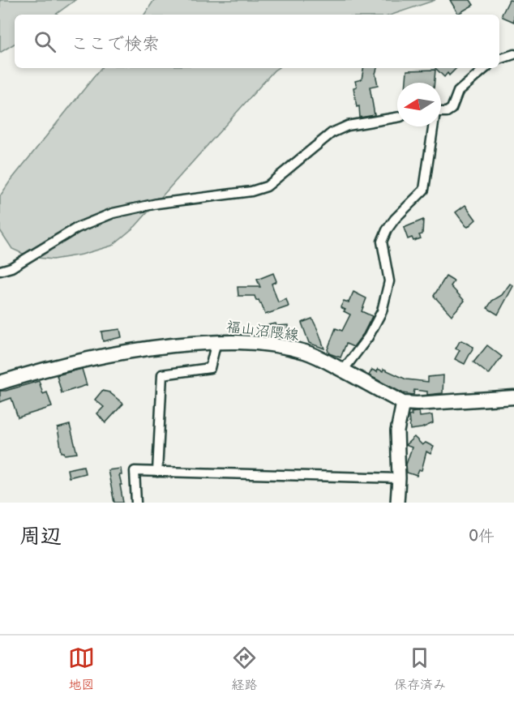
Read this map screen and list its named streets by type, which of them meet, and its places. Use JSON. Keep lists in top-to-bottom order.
{
  "streets": {
    "main road": ["福山沼隈線"]
  },
  "north": "left",
  "page": {
    "search": "ここで検索",
    "heading": ["周辺", "0件"],
    "nav": ["地図", "経路", "保存済み"]
  }
}
